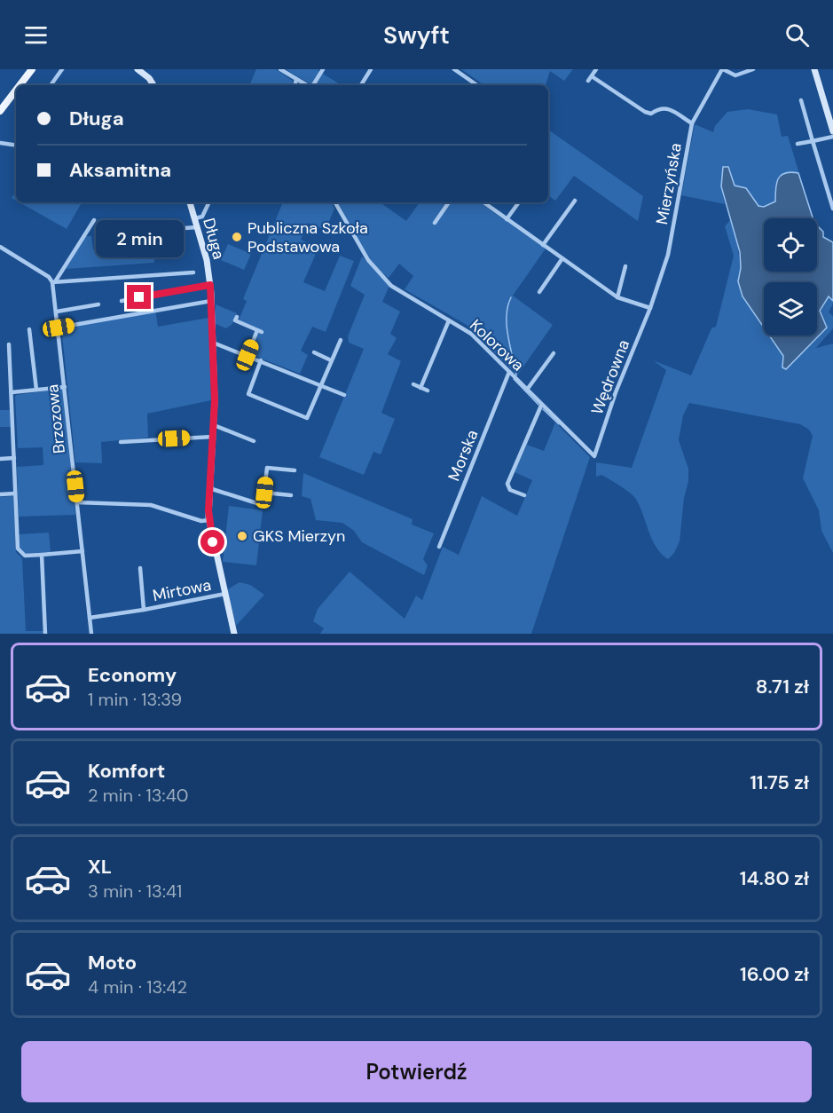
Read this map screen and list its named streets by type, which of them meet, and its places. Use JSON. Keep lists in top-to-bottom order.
{
  "streets": {
    "street": [
      "Mierzyńska",
      "Długa",
      "Kolorowa",
      "Wędrowna",
      "Brzozowa",
      "Morska",
      "Mirtowa"
    ]
  },
  "crossings": [
    ["Mierzyńska", "Wędrowna"],
    ["Długa", "Mirtowa"],
    ["Kolorowa", "Wędrowna"],
    ["Kolorowa", "Morska"],
    ["Brzozowa", "Mirtowa"]
  ],
  "places": ["Publiczna Szkoła Podstawowa", "GKS Mierzyn"],
  "page": {
    "header": "Swyft",
    "banner": ["Długa", "Aksamitna"],
    "bubble": "2 min",
    "list": [
      {
        "name": "Economy",
        "note": "1 min · 13:39",
        "value": "8.71 zł"
      },
      {
        "name": "Komfort",
        "note": "2 min · 13:40",
        "value": "11.75 zł"
      },
      {
        "name": "XL",
        "note": "3 min · 13:41",
        "value": "14.80 zł"
      },
      {
        "name": "Moto",
        "note": "4 min · 13:42",
        "value": "16.00 zł"
      }
    ],
    "buttons": "Potwierdź"
  }
}
